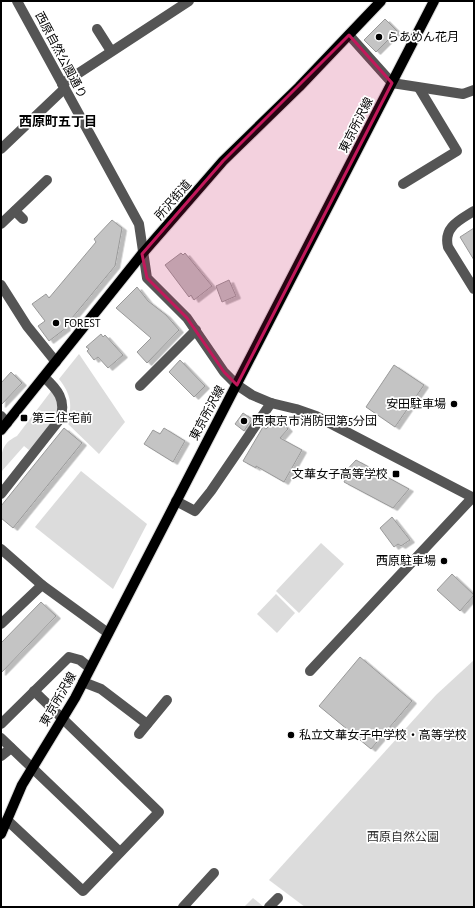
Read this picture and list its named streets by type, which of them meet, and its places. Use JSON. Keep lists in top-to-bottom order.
{
  "streets": {
    "main road": ["東京所沢線", "所沢街道"],
    "street": ["西原自然公園通り"]
  },
  "crossings": [
    ["西原自然公園通り", "東京所沢線"],
    ["西原自然公園通り", "所沢街道"]
  ],
  "districts": ["西原町五丁目"],
  "parks": ["西原自然公園"],
  "places": {
    "other": [
      "らあめん花月",
      "FOREST",
      "安田駐車場",
      "西東京市消防団第5分団",
      "西原駐車場",
      "私立文華女子中学校・高等学校"
    ],
    "transit": ["第三住宅前", "文華女子高等学校"]
  }
}
